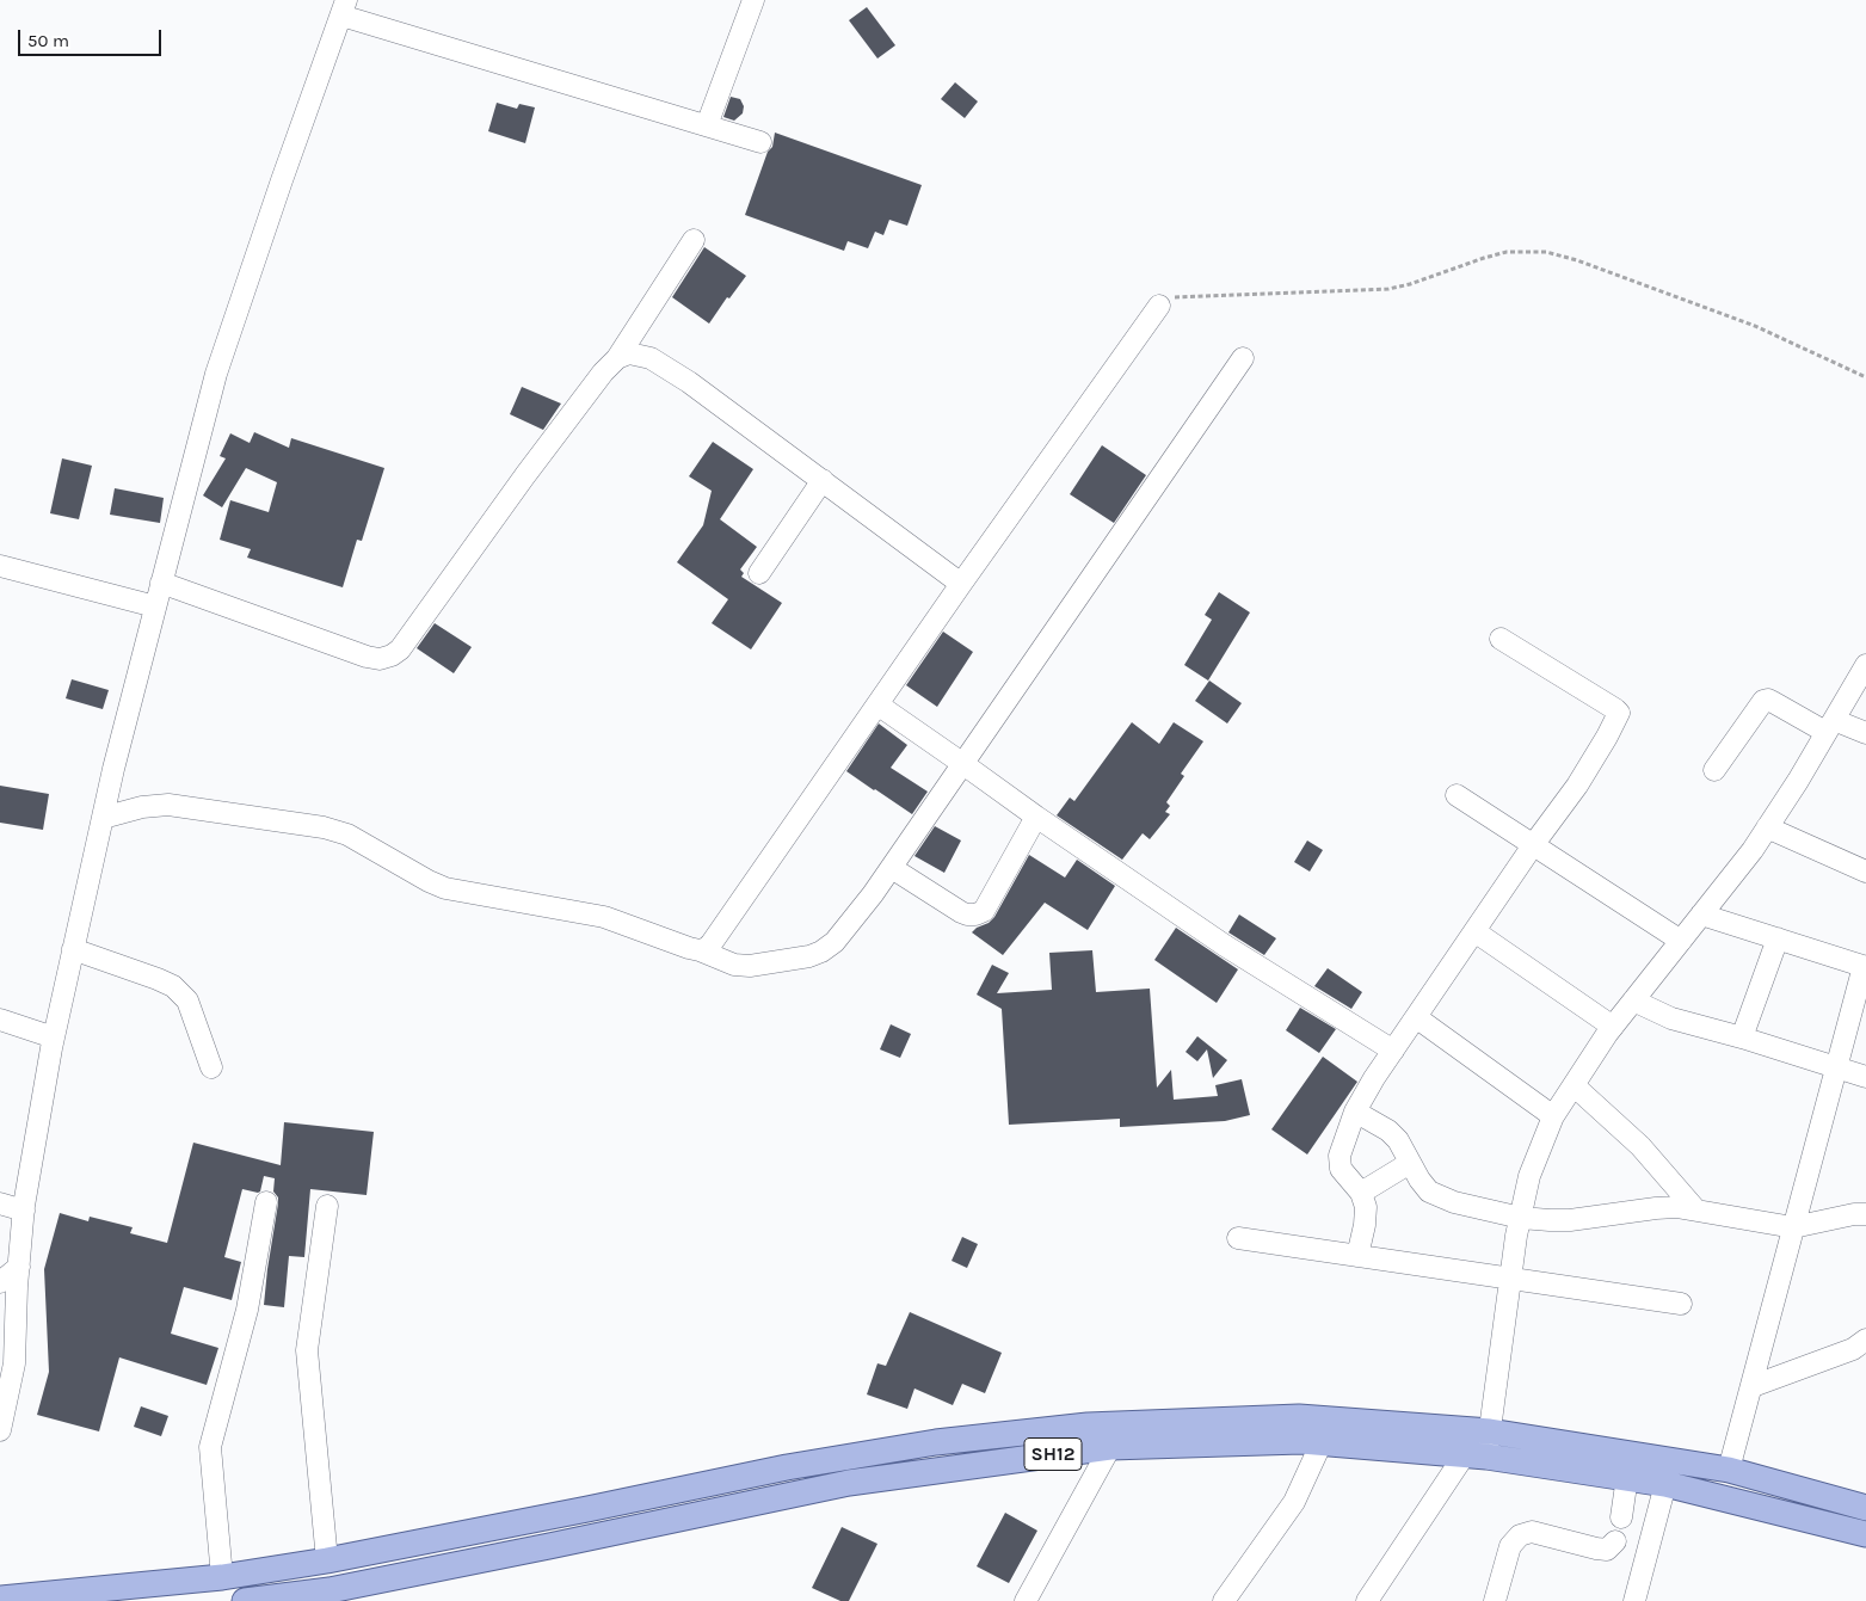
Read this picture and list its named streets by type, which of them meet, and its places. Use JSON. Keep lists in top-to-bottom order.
{
  "streets": {
    "main road": ["SH12"]
  },
  "scale_bar": "50 m"
}
